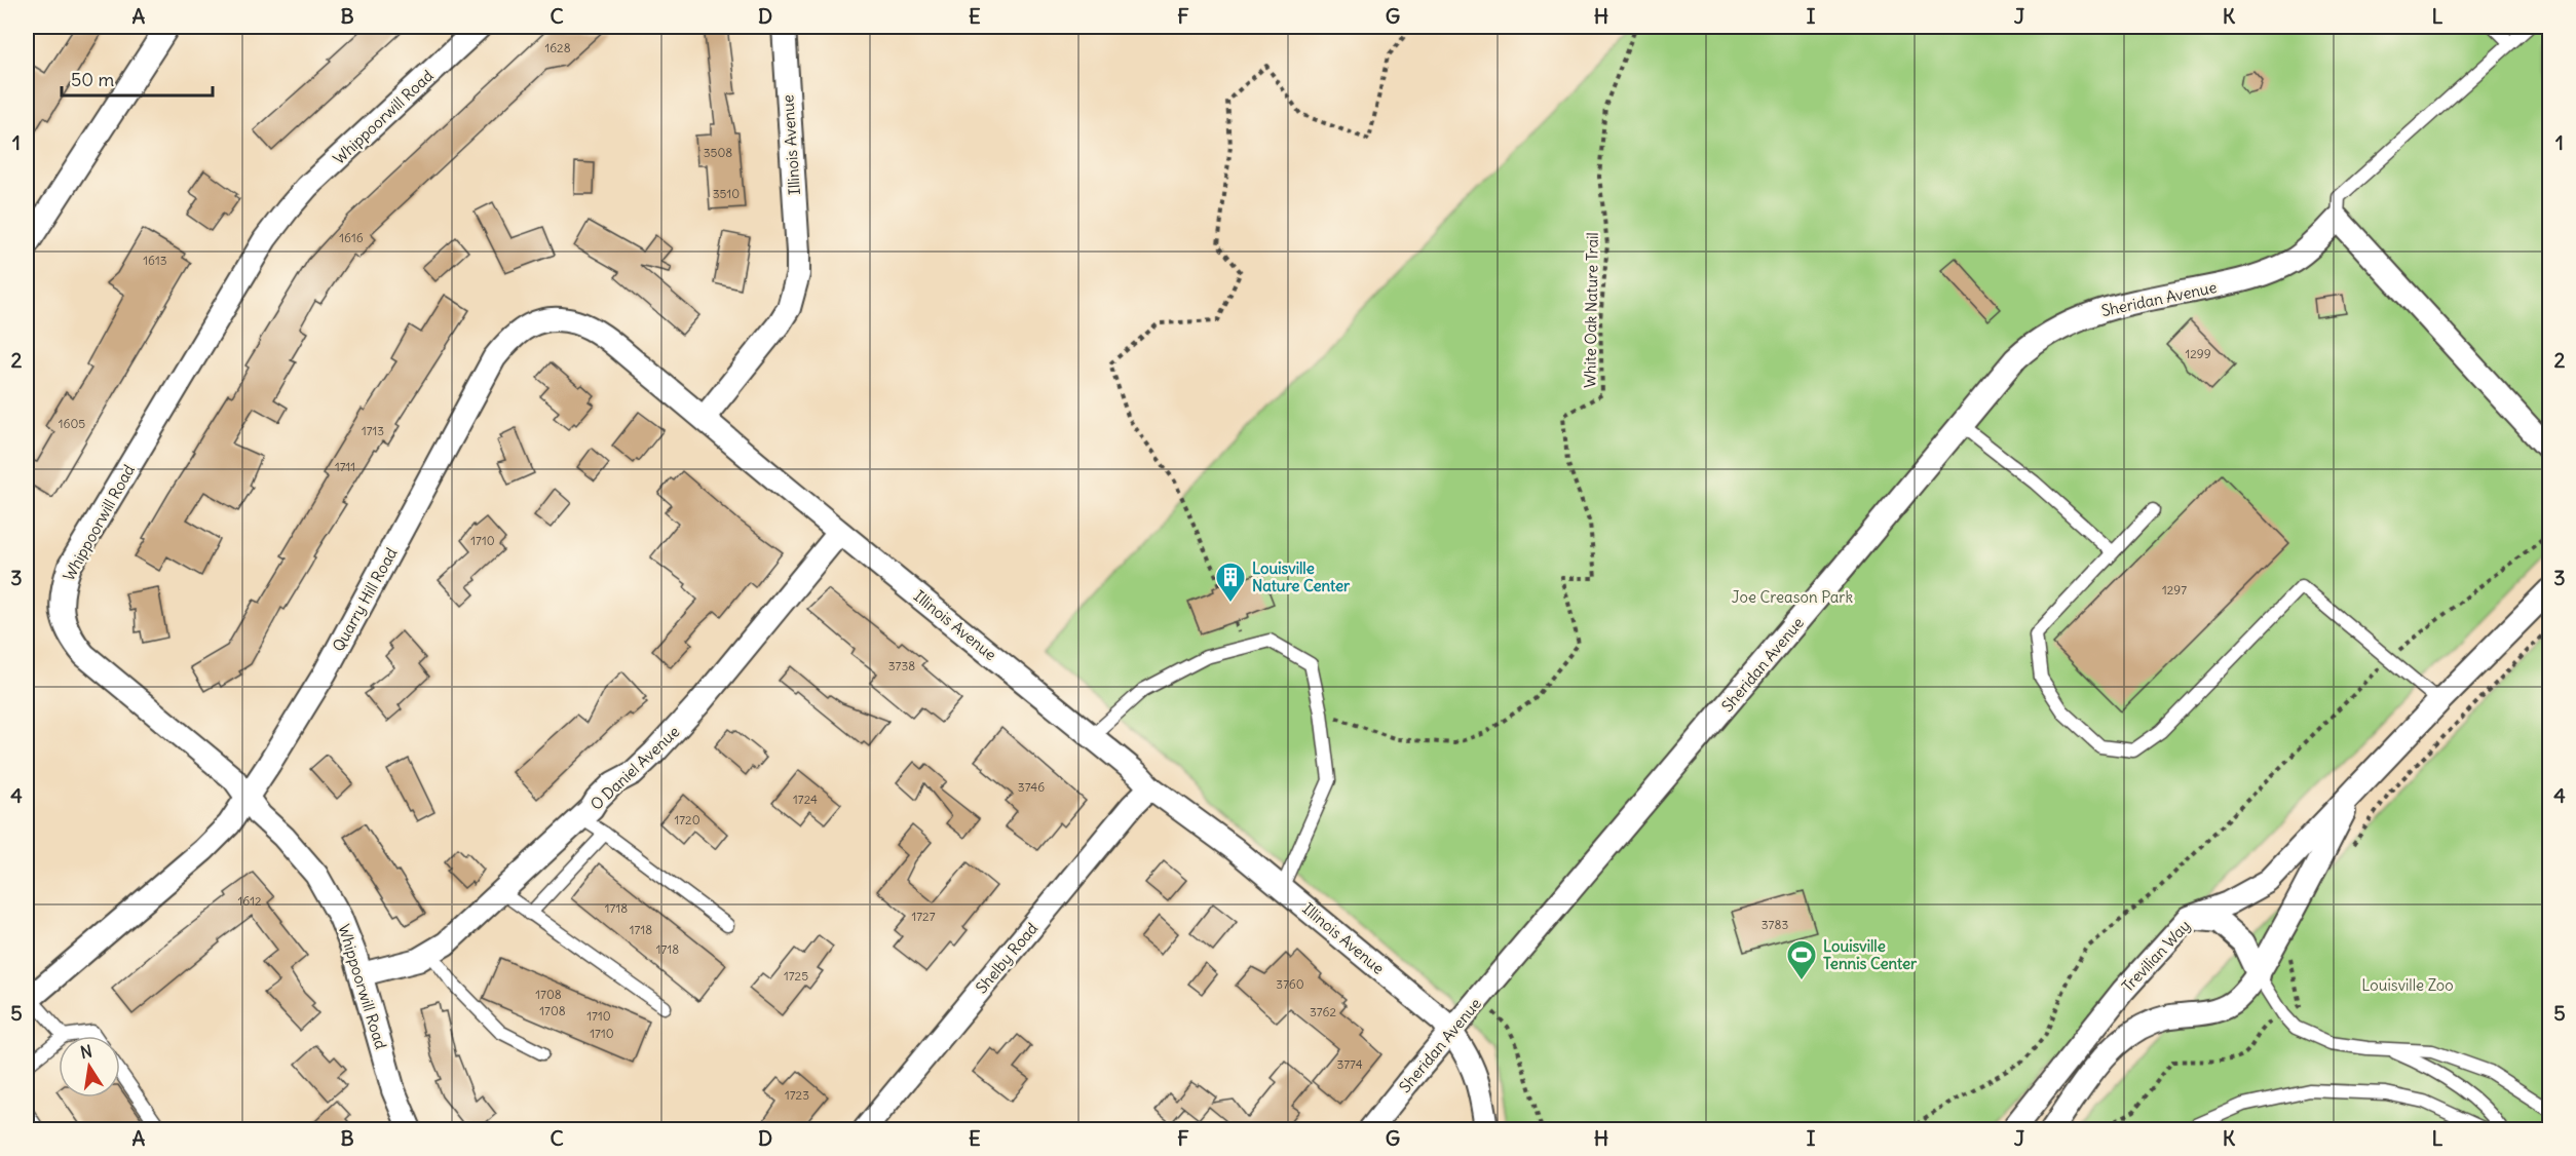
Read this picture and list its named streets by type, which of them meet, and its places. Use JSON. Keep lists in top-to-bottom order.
{
  "streets": {
    "street": [
      "Whippoorwill Road",
      "Illinois Avenue",
      "Sheridan Avenue",
      "Quarry Hill Road",
      "O Daniel Avenue",
      "Trevilian Way",
      "Shelby Road"
    ],
    "path": ["White Oak Nature Trail"]
  },
  "crossings": [
    ["Whippoorwill Road", "Quarry Hill Road"],
    ["Whippoorwill Road", "O Daniel Avenue"],
    ["Illinois Avenue", "Sheridan Avenue"],
    ["Illinois Avenue", "Quarry Hill Road"],
    ["Illinois Avenue", "O Daniel Avenue"],
    ["Illinois Avenue", "Shelby Road"]
  ],
  "parks": ["Joe Creason Park", "Louisville Zoo"],
  "places": {
    "building": ["Louisville Nature Center"],
    "sports": ["Louisville Tennis Center"]
  },
  "house_numbers": [
    "1628",
    "3508",
    "3510",
    "1616",
    "1613",
    "1299",
    "1605",
    "1713",
    "1711",
    "1710",
    "1297",
    "3738",
    "3746",
    "1724",
    "1720",
    "1612",
    "1718",
    "1727",
    "3783",
    "1718",
    "1718",
    "1725",
    "3760",
    "1708",
    "1708",
    "3762",
    "1710",
    "1710",
    "3774",
    "1723"
  ],
  "scale_bar": "50 m",
  "north": "top",
  "grid": {
    "columns": [
      "A",
      "B",
      "C",
      "D",
      "E",
      "F",
      "G",
      "H",
      "I",
      "J",
      "K",
      "L"
    ],
    "rows": [
      "1",
      "2",
      "3",
      "4",
      "5"
    ]
  }
}
